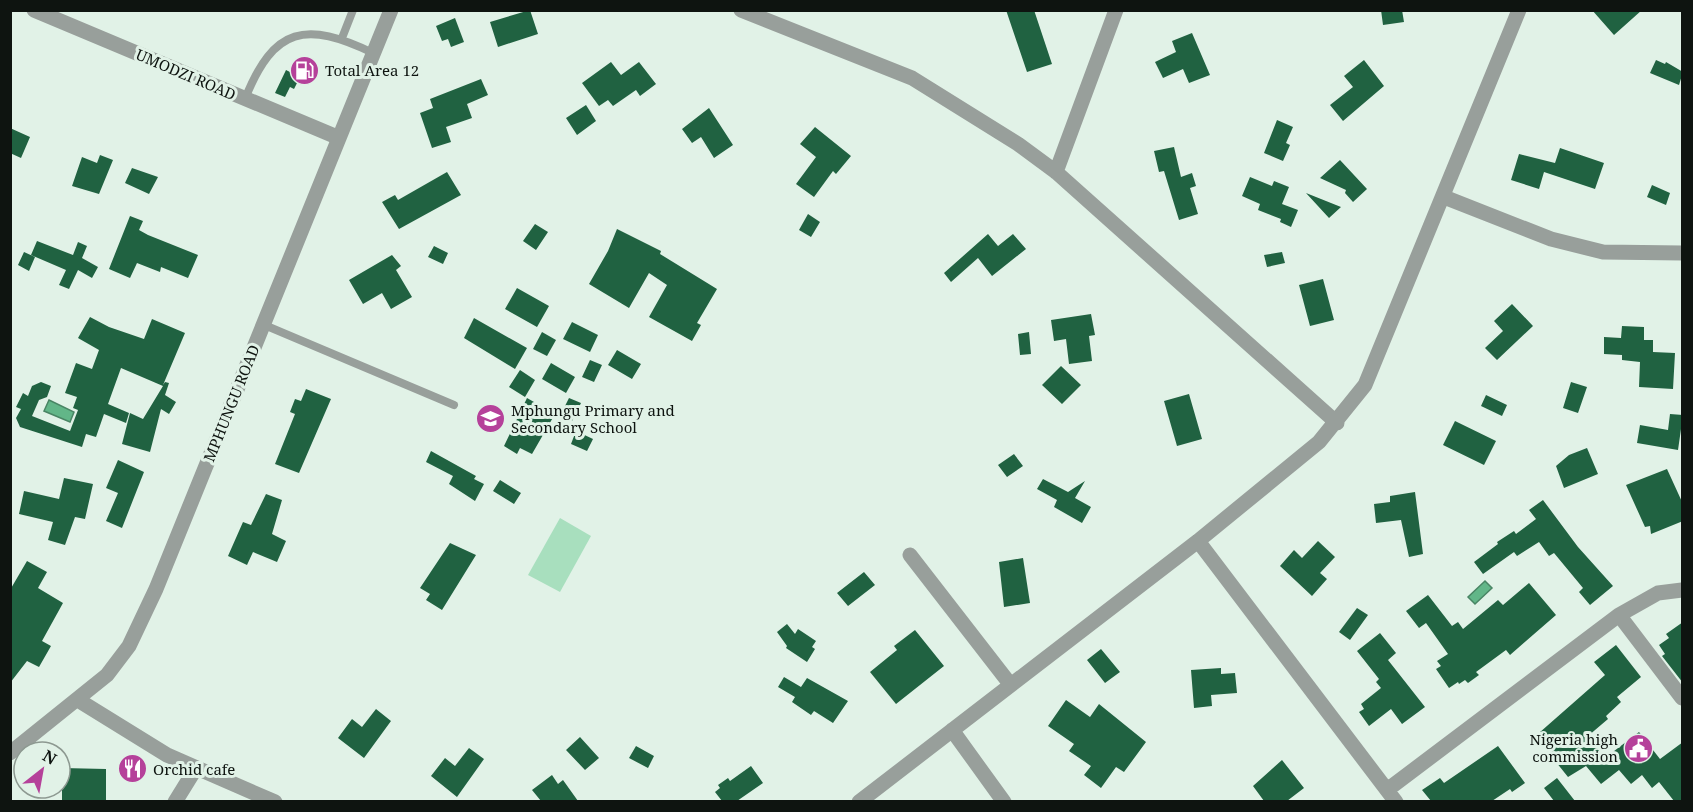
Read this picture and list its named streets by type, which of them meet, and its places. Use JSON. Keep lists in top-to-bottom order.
{
  "streets": {
    "street": ["UMODZI ROAD", "MPHUNGU ROAD"]
  },
  "crossings": [
    ["UMODZI ROAD", "MPHUNGU ROAD"]
  ],
  "places": {
    "fuel station": ["Total Area 12"],
    "school or university": ["Mphungu Primary and Secondary School"],
    "public building": ["Nigeria high commission"],
    "restaurant": ["Orchid cafe"]
  },
  "north": "top right"
}
